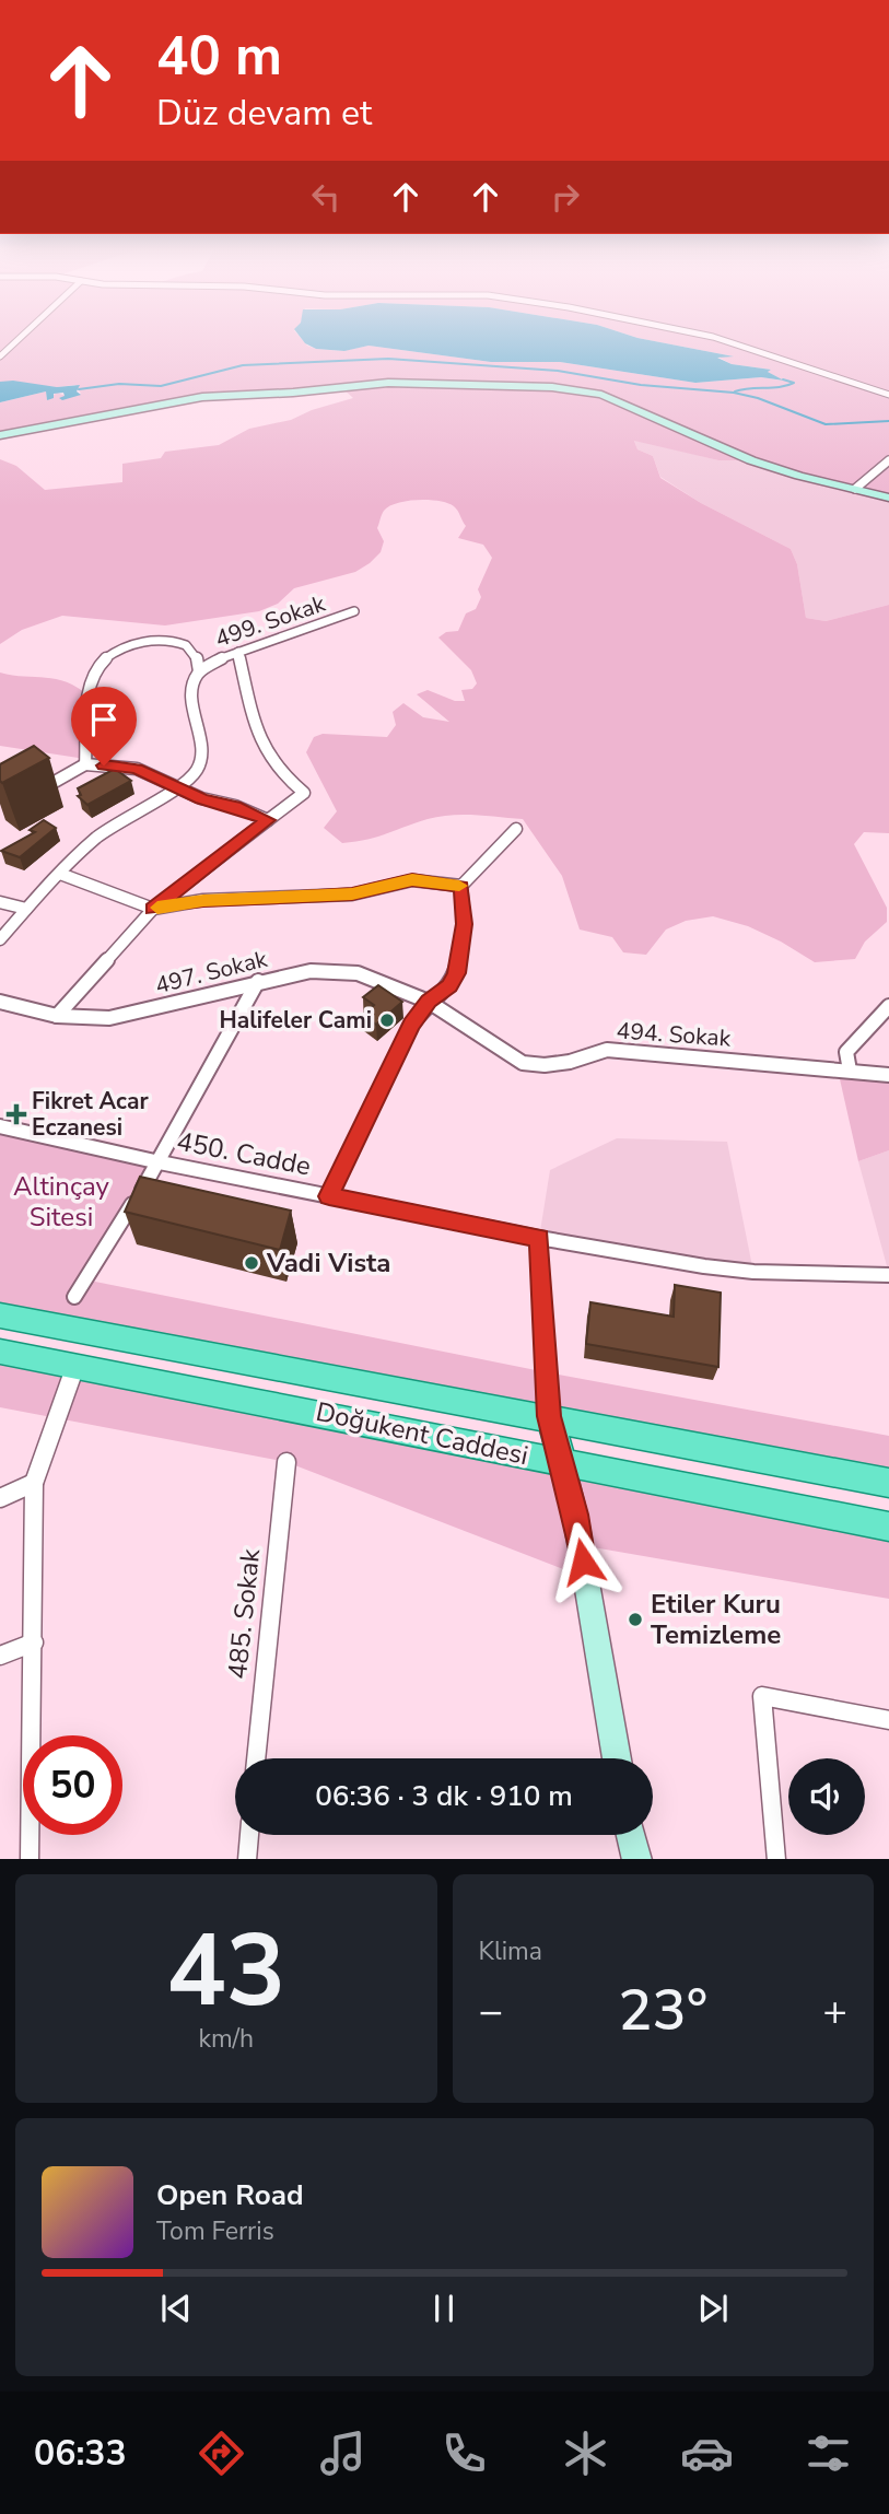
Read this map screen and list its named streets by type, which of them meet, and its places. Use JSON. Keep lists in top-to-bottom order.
{
  "streets": {
    "main road": ["Doğukent Caddesi"],
    "street": [
      "499. Sokak",
      "497. Sokak",
      "494. Sokak",
      "450. Cadde",
      "485. Sokak"
    ]
  },
  "crossings": [
    ["497. Sokak", "494. Sokak"]
  ],
  "parks": ["Altinçay Sitesi"],
  "places": {
    "other": ["Halifeler Cami", "Vadi Vista", "Etiler Kuru Temizleme"],
    "health": ["Fikret Acar Eczanesi"]
  },
  "page": {
    "turn": ["40 m", "Düz devam et"],
    "limit": "50",
    "trip": "06:36 · 3 dk · 910 m",
    "tile": [
      ["43", "km/h"],
      "Klima"
    ],
    "heat": ["−", "23°", "+"],
    "song": ["Open Road", "Tom Ferris"],
    "tabs": "06:33"
  }
}
